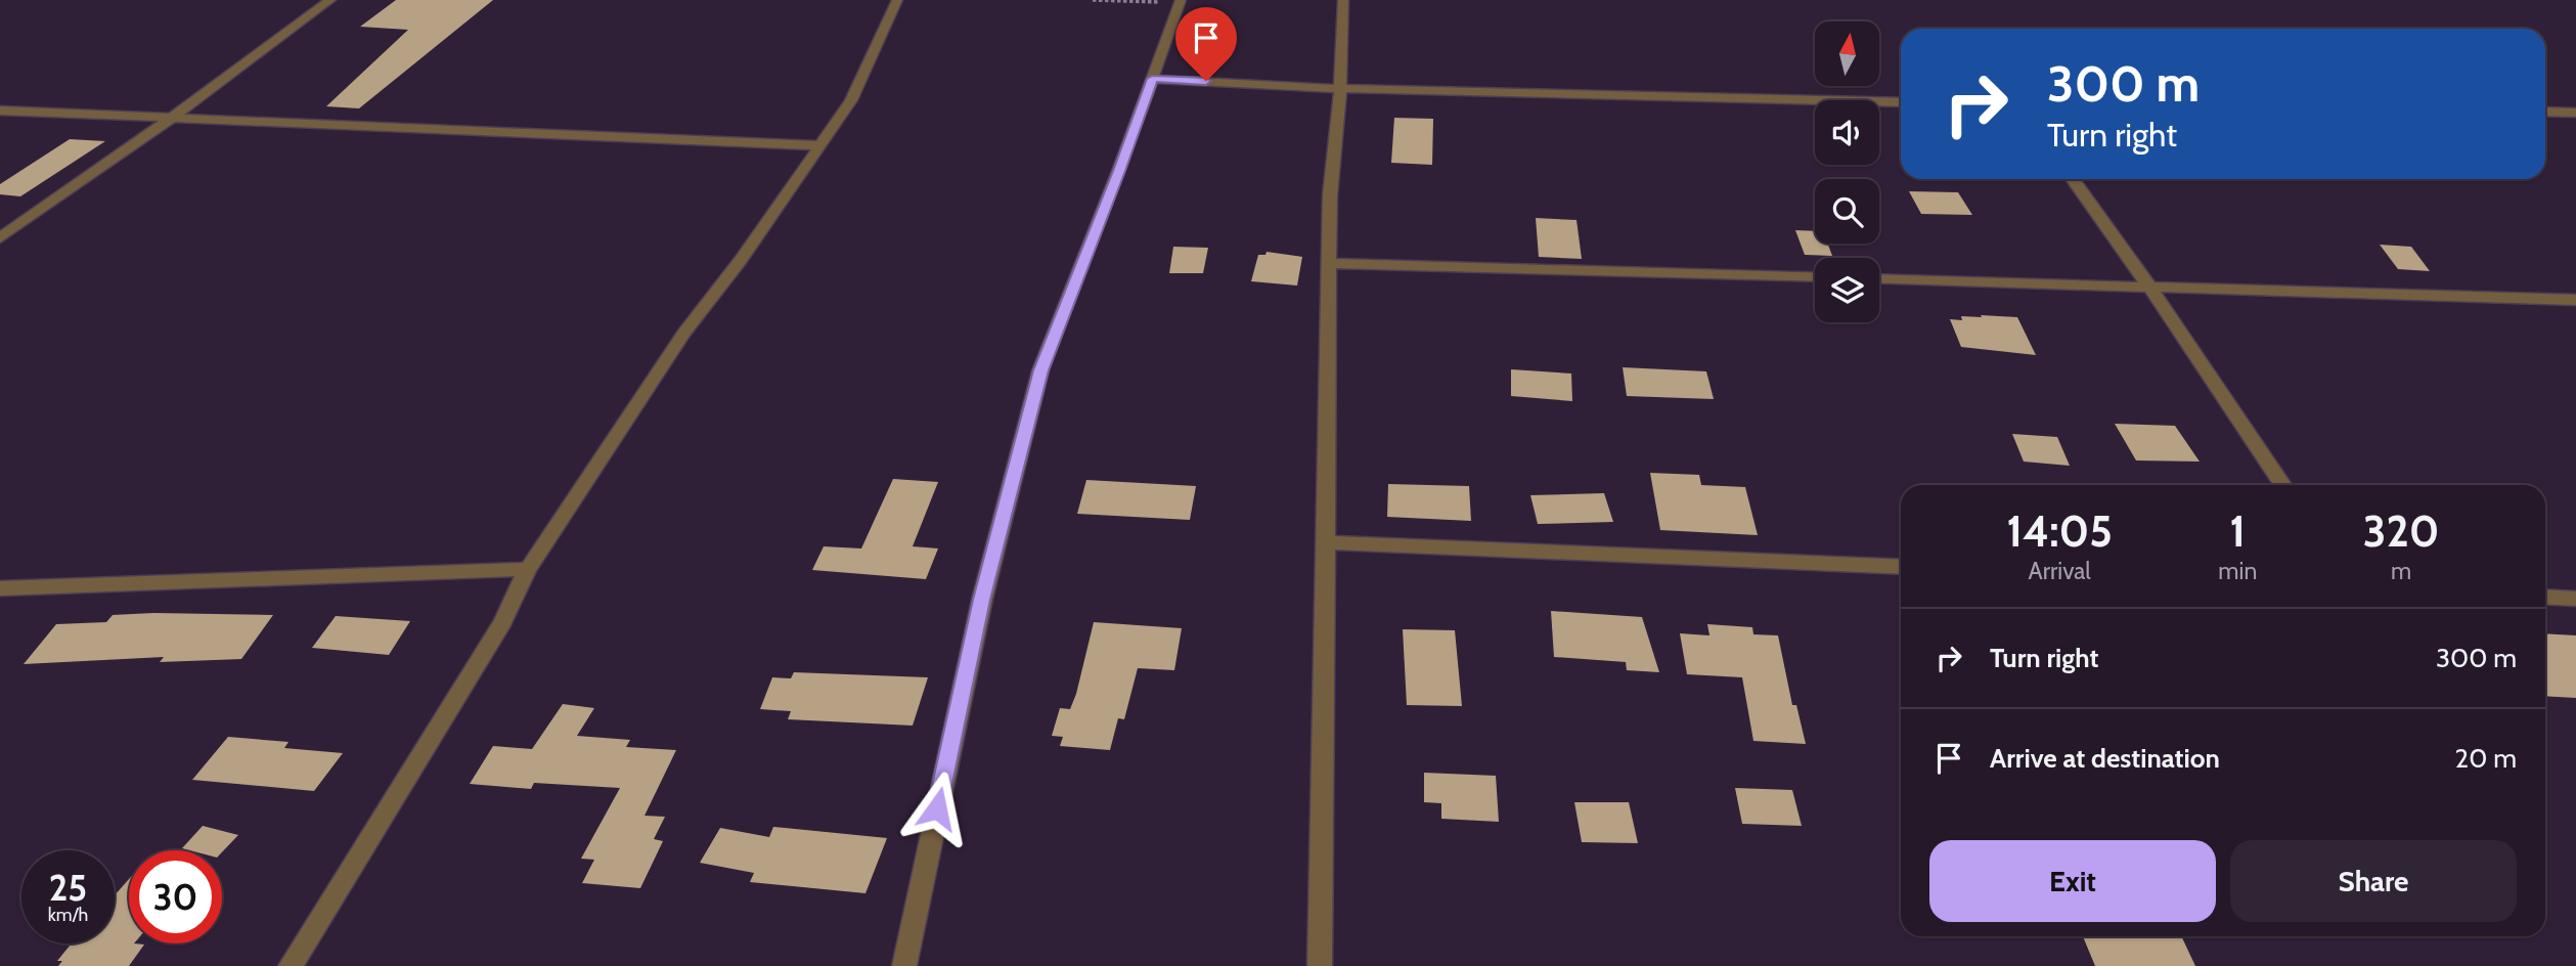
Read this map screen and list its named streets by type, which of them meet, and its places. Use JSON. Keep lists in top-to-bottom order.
{
  "north": "top",
  "page": {
    "turn": ["300 m", "Turn right"],
    "eta": [
      "14:05",
      "Arrival",
      "1",
      "min",
      "320",
      "m"
    ],
    "list": [
      {
        "name": "Turn right",
        "value": "300 m"
      },
      {
        "name": "Arrive at destination",
        "value": "20 m"
      }
    ],
    "buttons": ["Exit", "Share"],
    "speed": "25 km/h",
    "limit": "30"
  }
}
